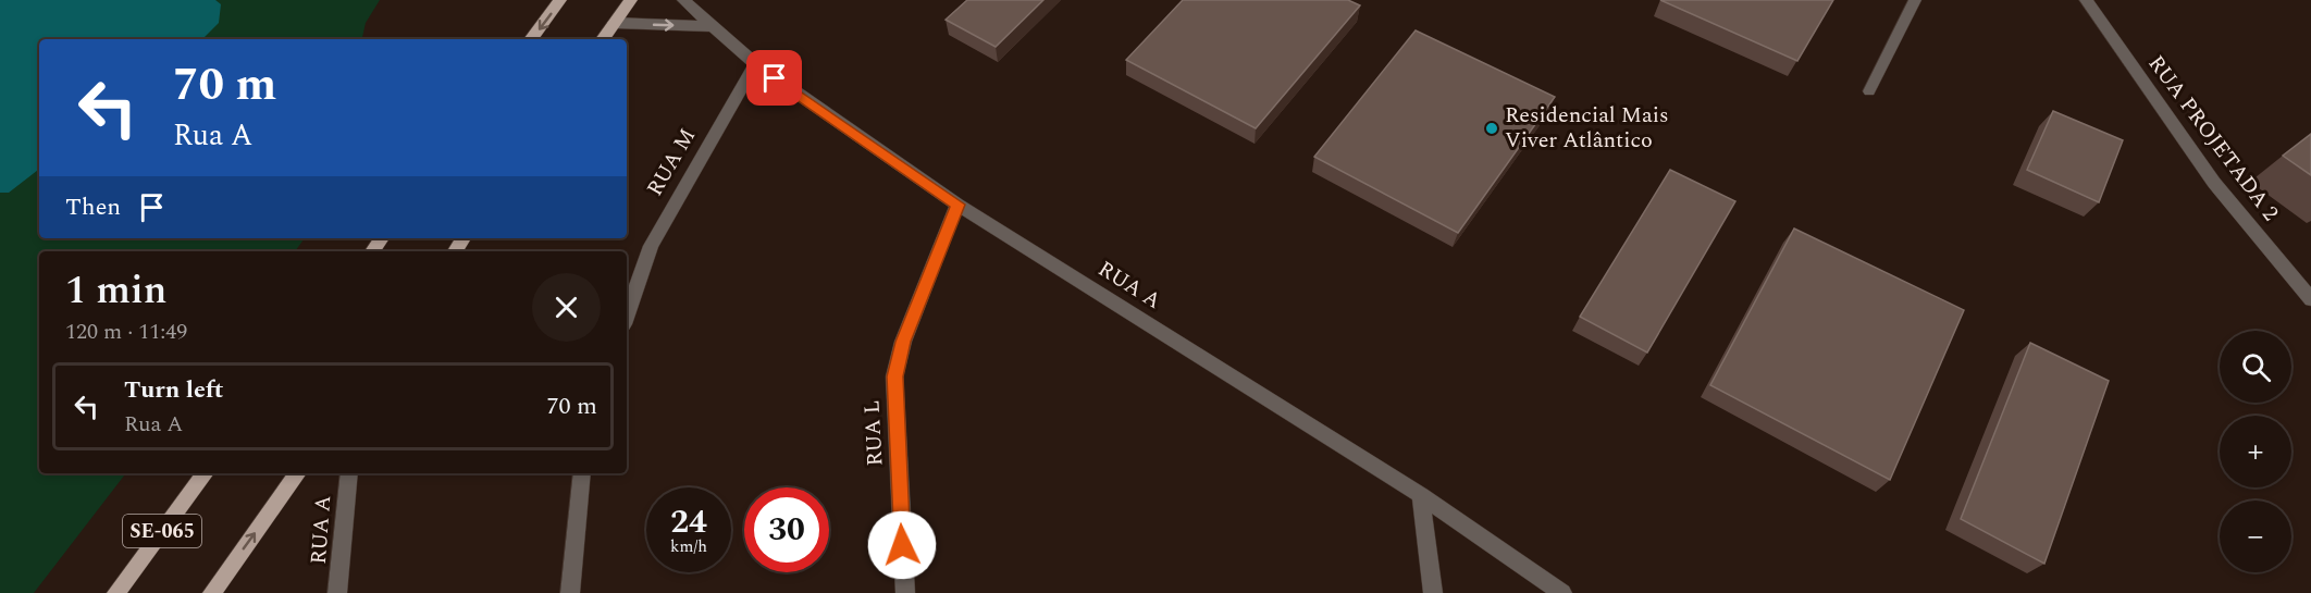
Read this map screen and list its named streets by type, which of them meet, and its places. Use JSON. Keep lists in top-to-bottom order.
{
  "streets": {
    "main road": ["SE-065"],
    "street": [
      "RUA PROJETADA 2",
      "RUA M",
      "RUA A",
      "RUA L"
    ]
  },
  "crossings": [
    ["RUA M", "RUA A"],
    ["RUA A", "RUA L"]
  ],
  "places": ["Residencial Mais Viver Atlântico"],
  "page": {
    "turn": ["70 m", "Rua A"],
    "then": "Then",
    "heading": ["1 min", "120 m · 11:49"],
    "map_buttons": ["+", "−"],
    "list": [
      {
        "name": "Turn left",
        "note": "Rua A",
        "value": "70 m"
      }
    ],
    "speed": "24 km/h",
    "limit": "30"
  }
}
